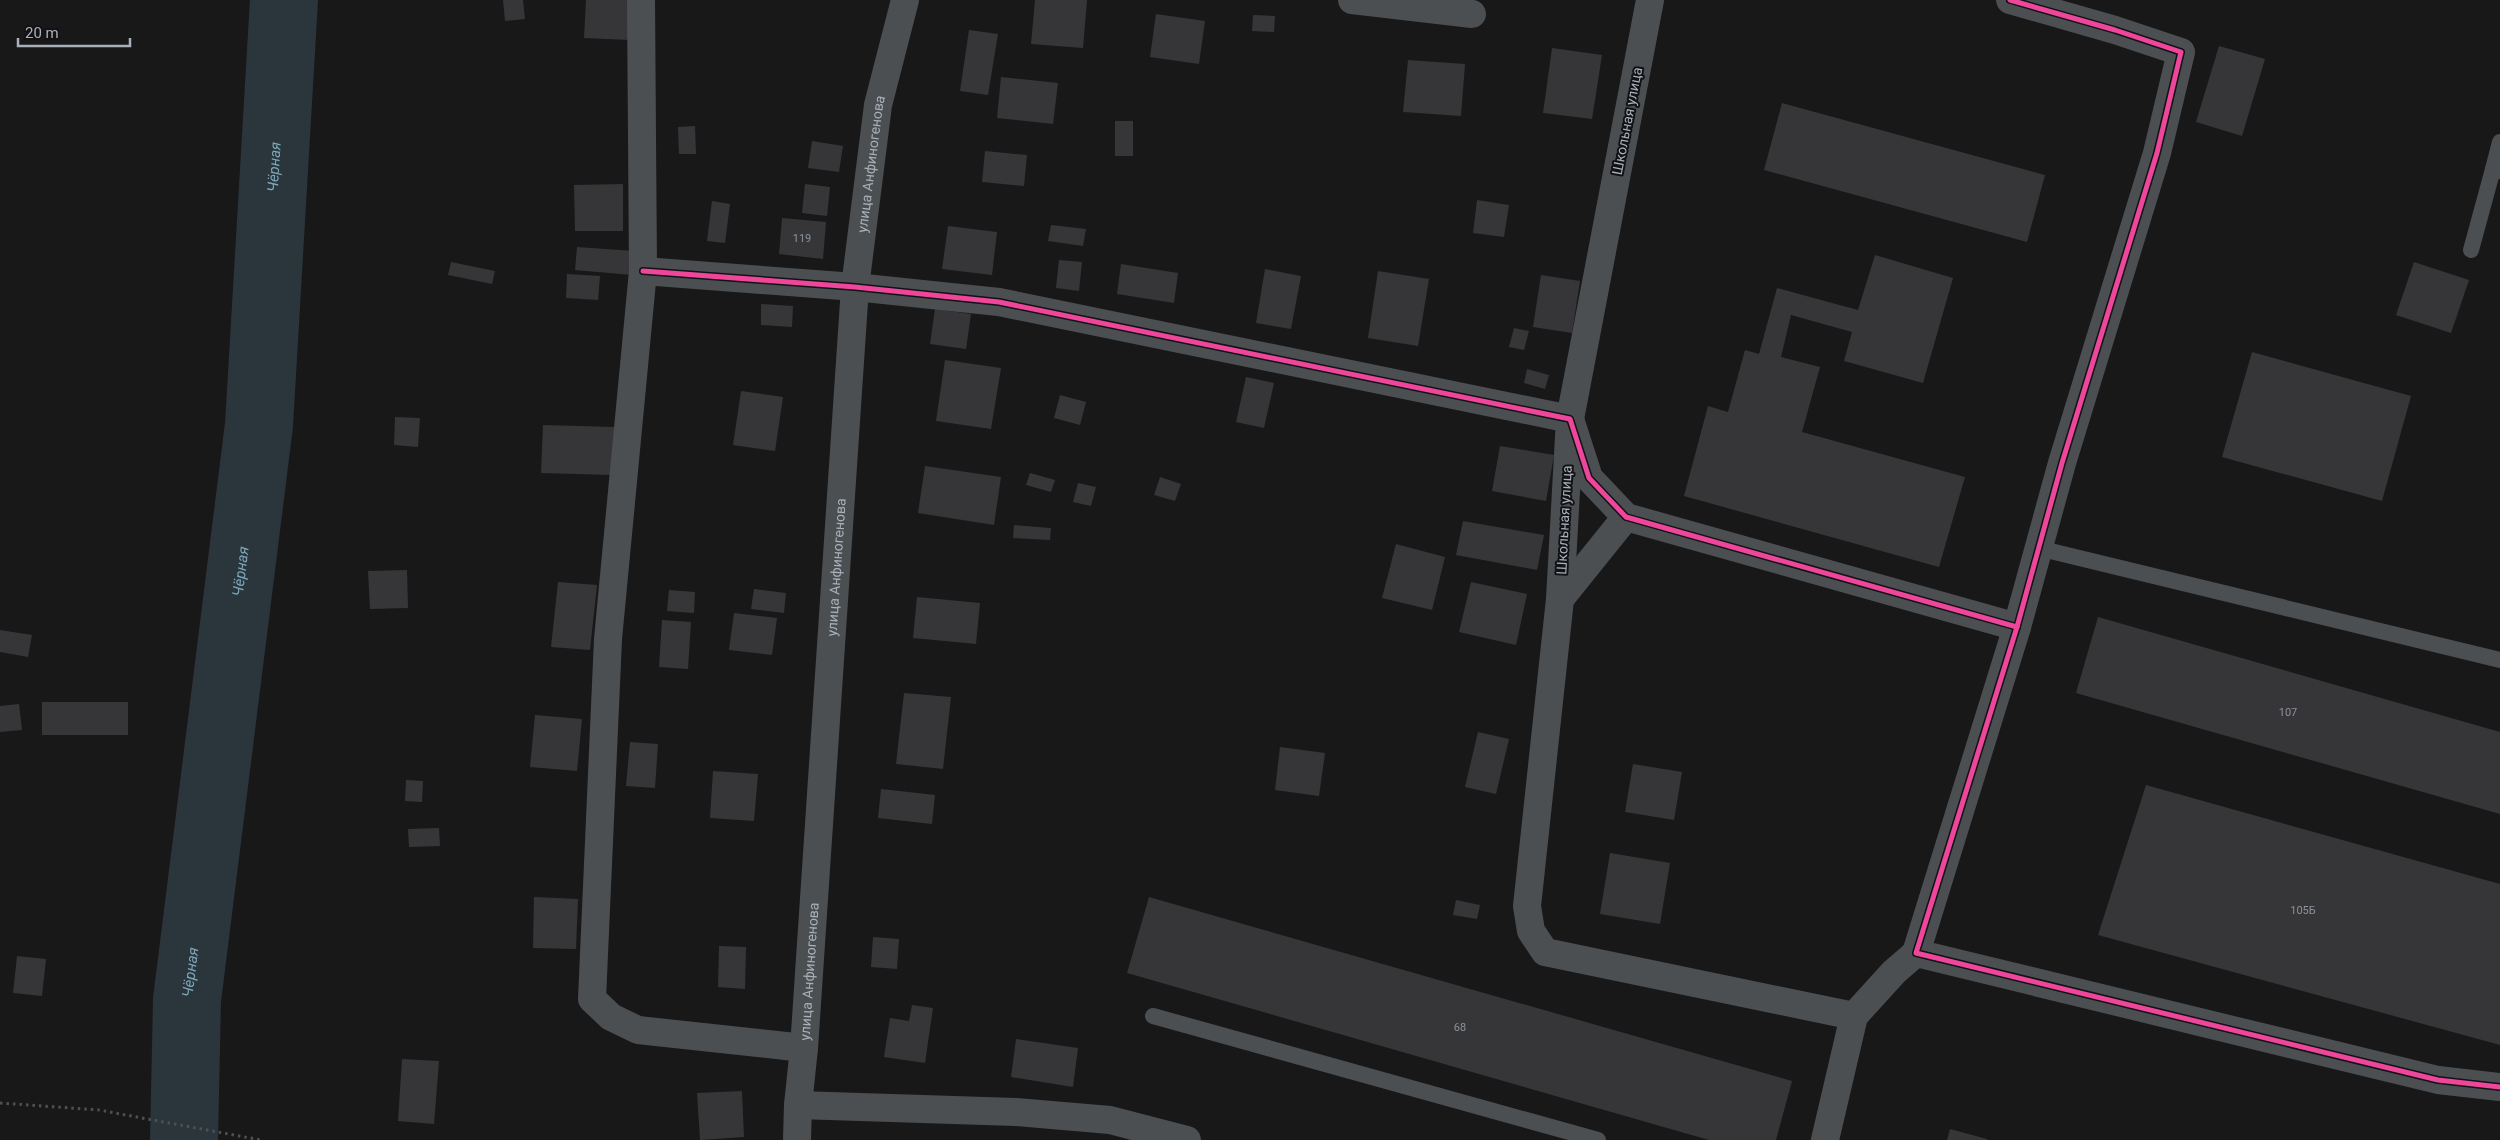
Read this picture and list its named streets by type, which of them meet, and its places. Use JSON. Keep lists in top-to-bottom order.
{
  "streets": {
    "street": ["Школьная улица", "улица Анфиногенова"]
  },
  "water": ["Чёрная"],
  "house_numbers": [
    "119",
    "107",
    "105Б",
    "68"
  ],
  "scale_bar": "20 m"
}
